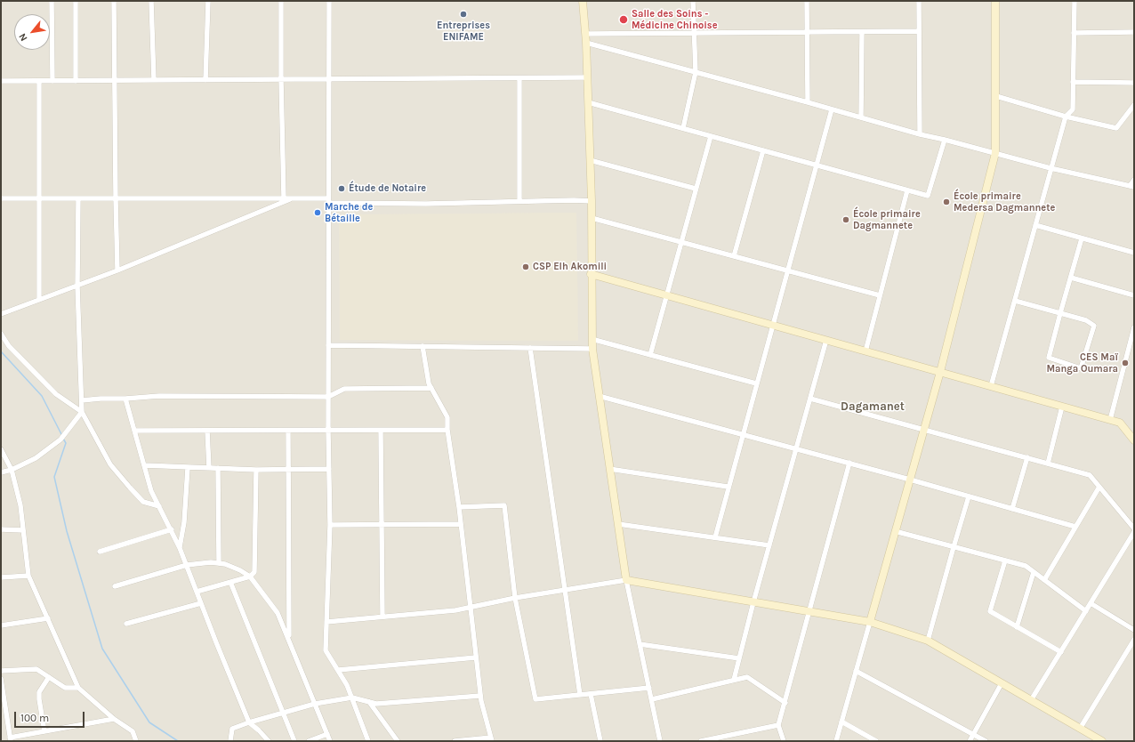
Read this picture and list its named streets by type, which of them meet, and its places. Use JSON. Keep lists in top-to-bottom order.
{
  "districts": ["Dagamanet"],
  "places": [
    "Entreprises ENIFAME",
    "Salle des Soins - Médicine Chinoise",
    "Étude de Notaire",
    "École primaire Medersa Dagmannete",
    "Marche de Bétaille",
    "École primaire Dagmannete",
    "CSP Elh Akomili",
    "CES Maï Manga Oumara"
  ],
  "scale_bar": "100 m",
  "north": "bottom left"
}
